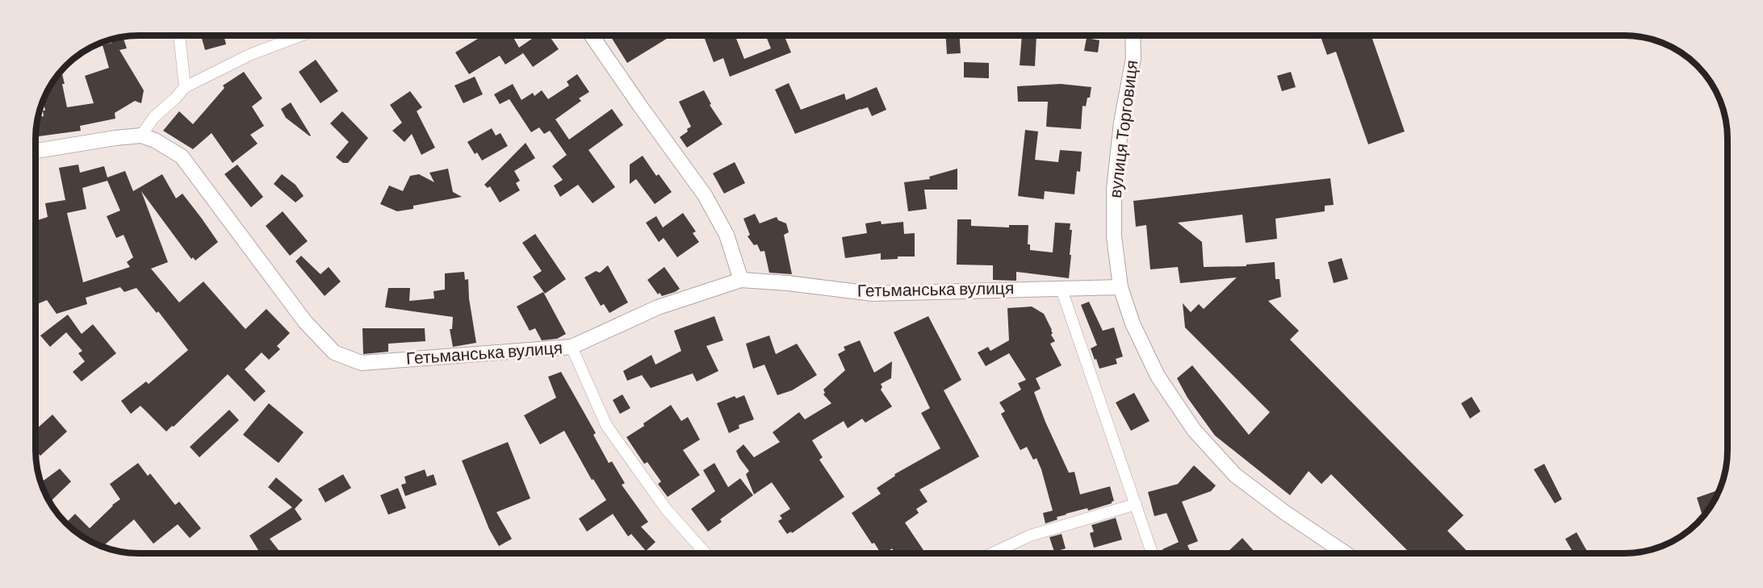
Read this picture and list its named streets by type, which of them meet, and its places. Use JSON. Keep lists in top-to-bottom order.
{
  "streets": {
    "street": ["вулиця Торговиця", "Гетьманська вулиця"]
  },
  "crossings": [
    ["вулиця Торговиця", "Гетьманська вулиця"]
  ]
}
